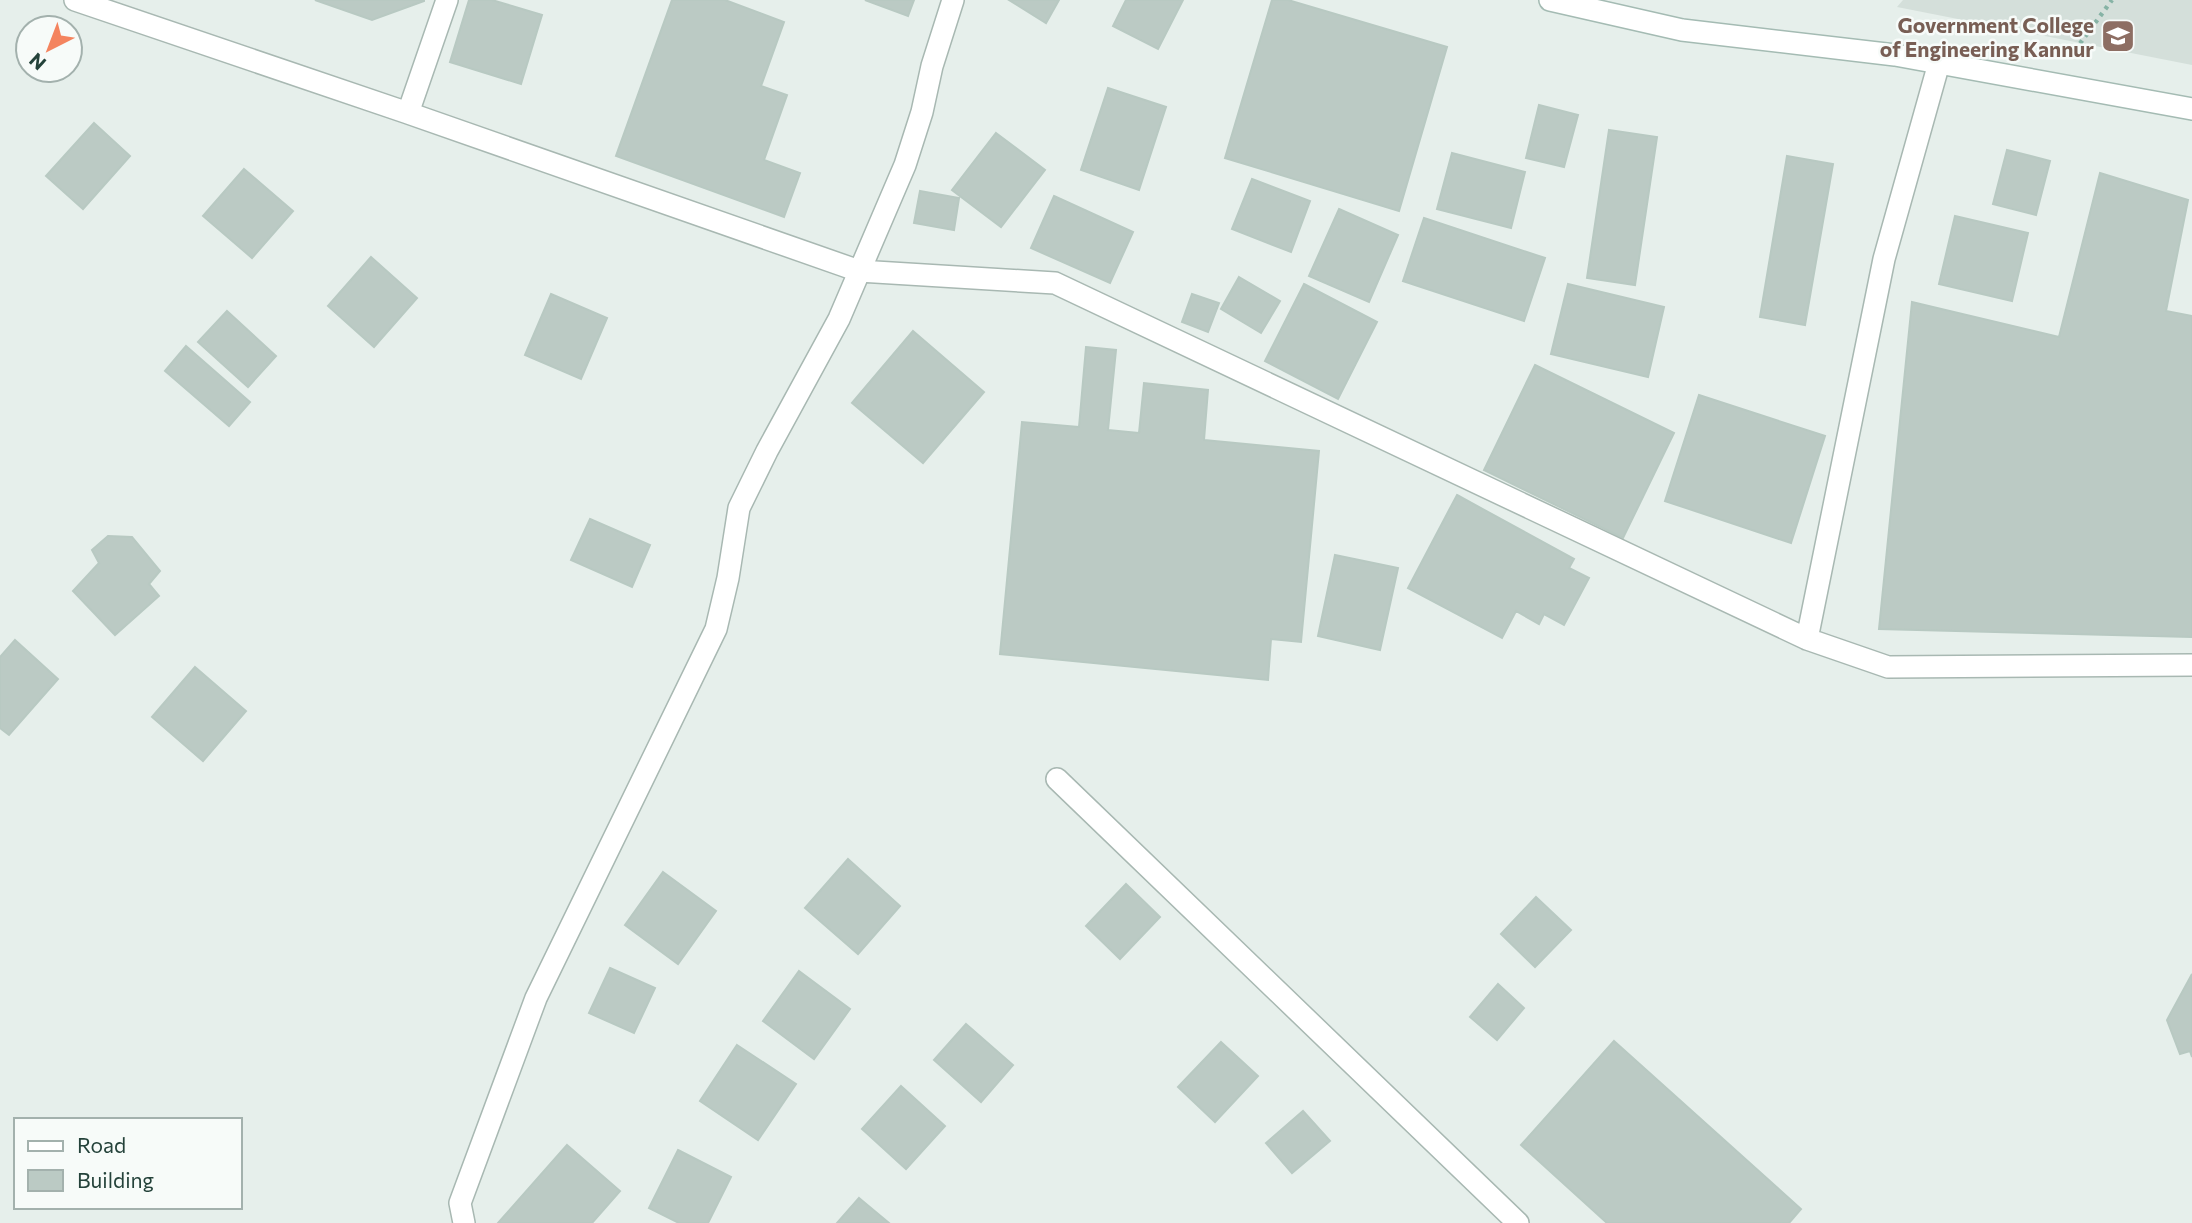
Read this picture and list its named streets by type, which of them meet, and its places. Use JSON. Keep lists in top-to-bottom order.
{
  "places": {
    "school or university": ["Government College of Engineering Kannur"]
  },
  "legend": ["Road", "Building"],
  "north": "bottom left"
}
